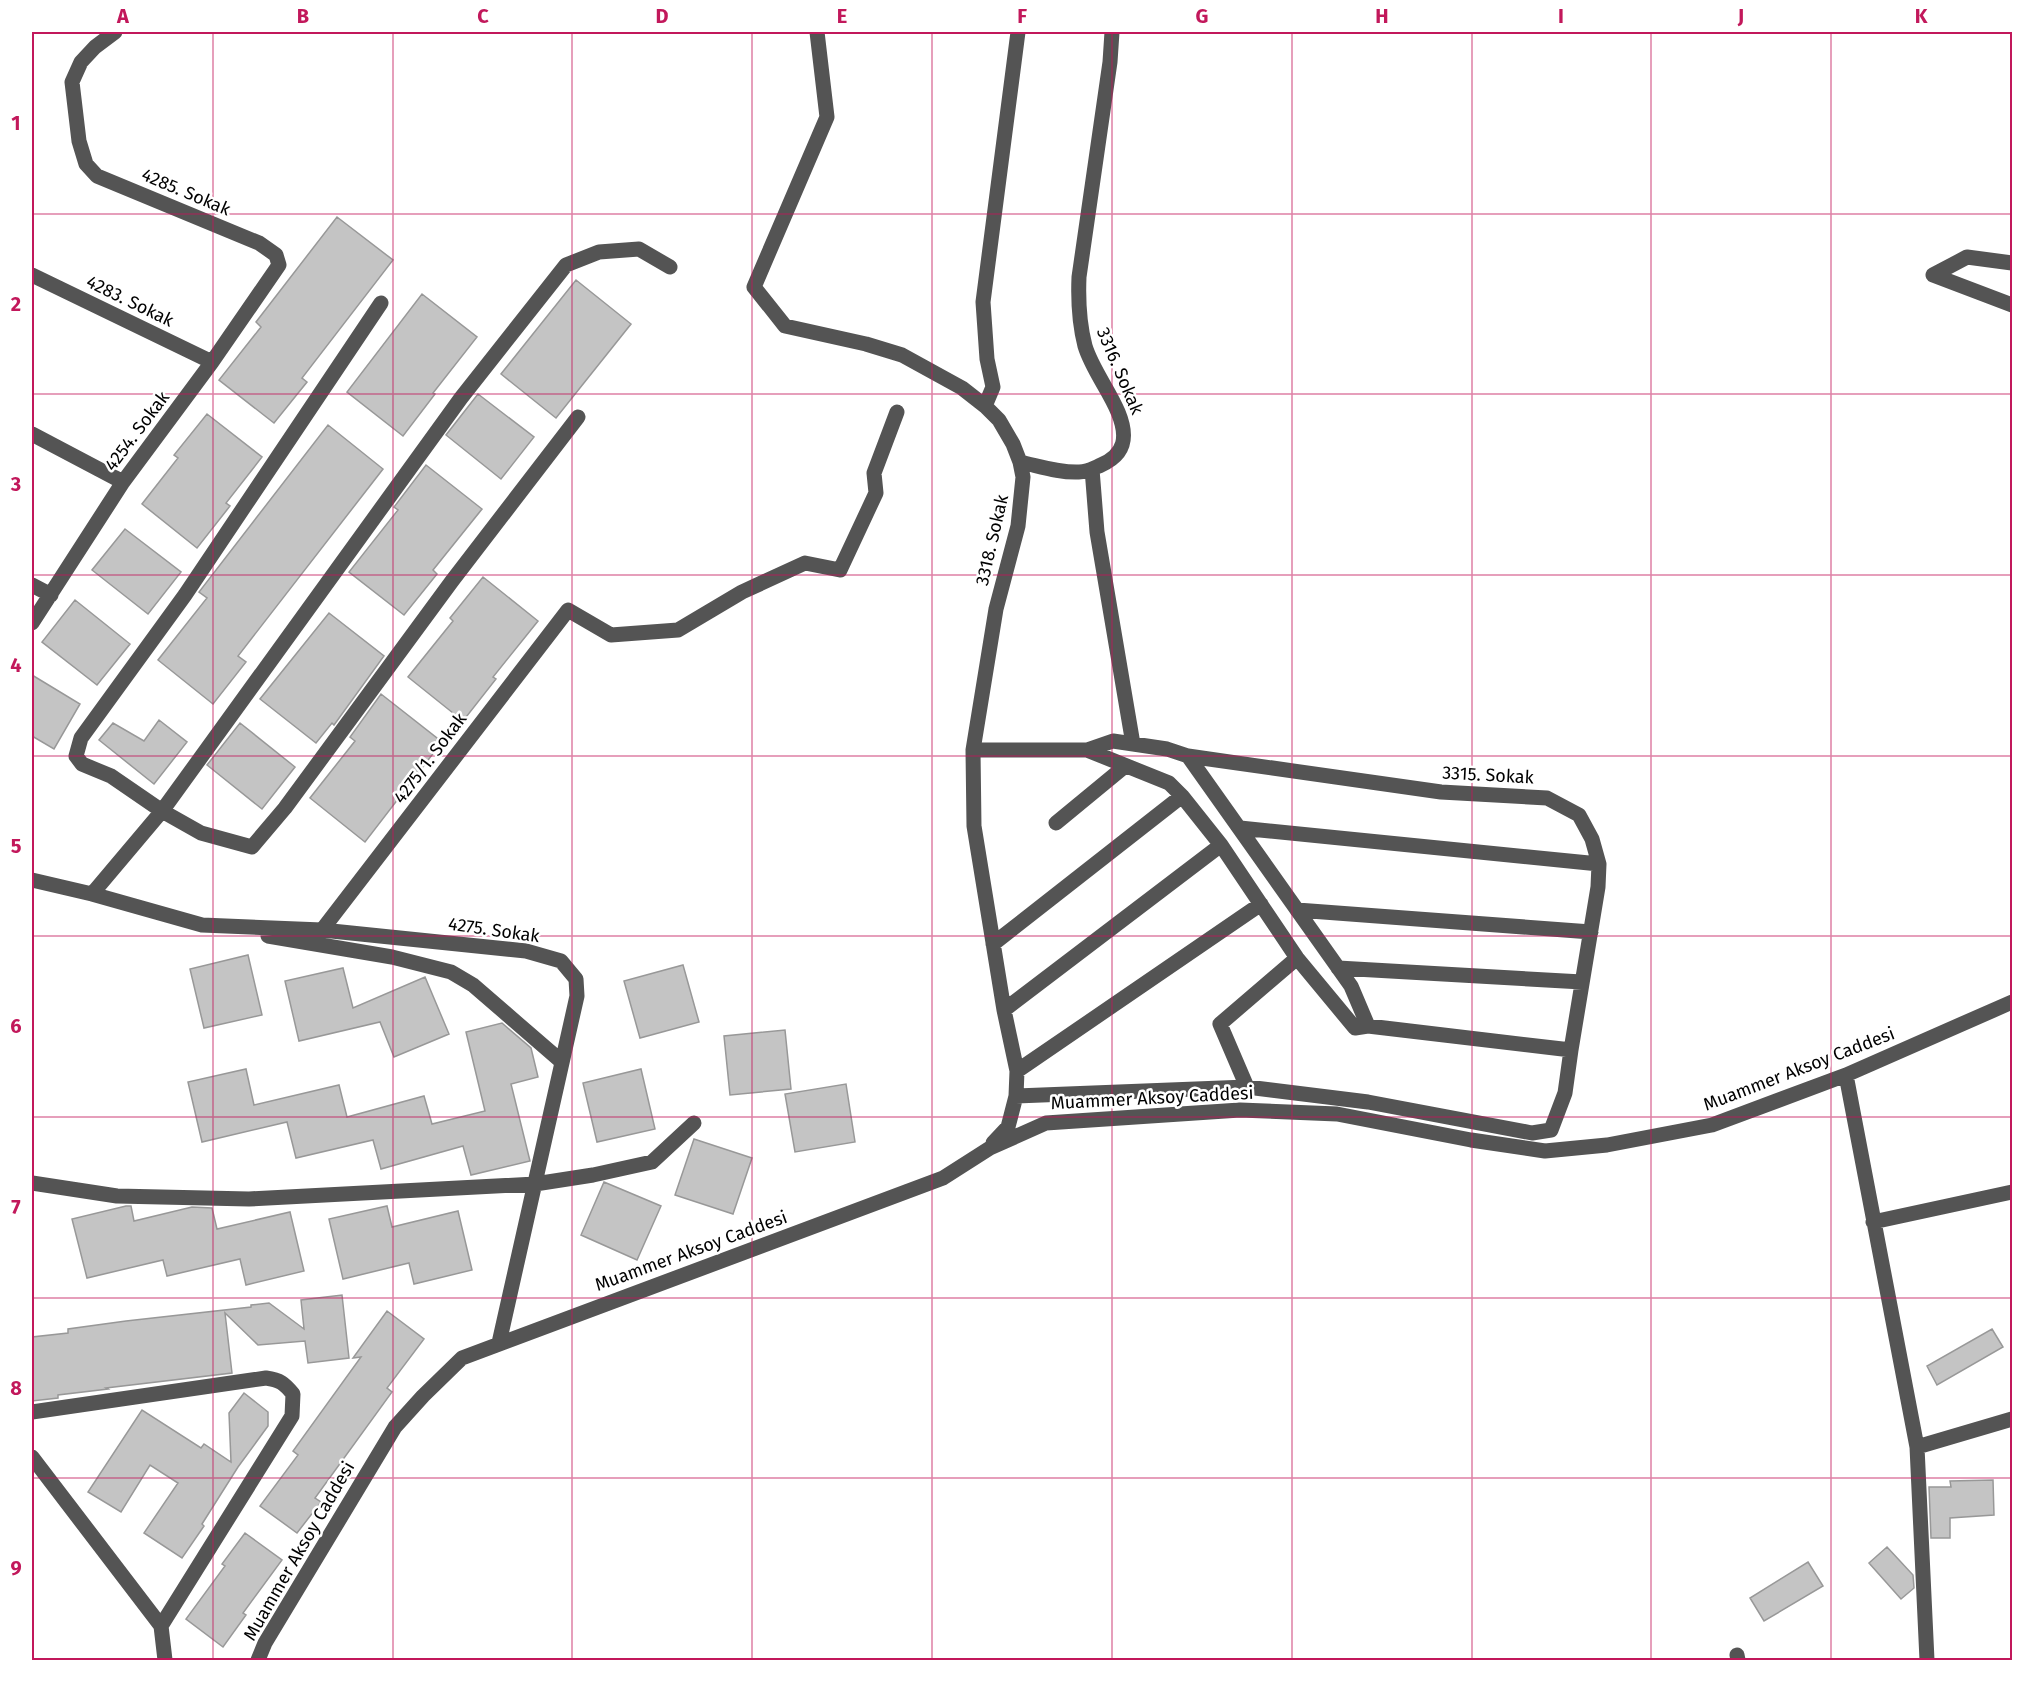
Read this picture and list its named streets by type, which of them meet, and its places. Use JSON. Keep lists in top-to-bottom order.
{
  "streets": {
    "street": [
      "4285. Sokak",
      "4283. Sokak",
      "3316. Sokak",
      "4254. Sokak",
      "3318. Sokak",
      "4275/1. Sokak",
      "3315. Sokak",
      "4275. Sokak",
      "Muammer Aksoy Caddesi"
    ]
  },
  "crossings": [
    ["4285. Sokak", "4254. Sokak"],
    ["4283. Sokak", "4254. Sokak"],
    ["3318. Sokak", "Muammer Aksoy Caddesi"],
    ["4275/1. Sokak", "4275. Sokak"],
    ["4275. Sokak", "Muammer Aksoy Caddesi"]
  ],
  "grid": {
    "columns": [
      "A",
      "B",
      "C",
      "D",
      "E",
      "F",
      "G",
      "H",
      "I",
      "J",
      "K"
    ],
    "rows": [
      "1",
      "2",
      "3",
      "4",
      "5",
      "6",
      "7",
      "8",
      "9"
    ]
  }
}
